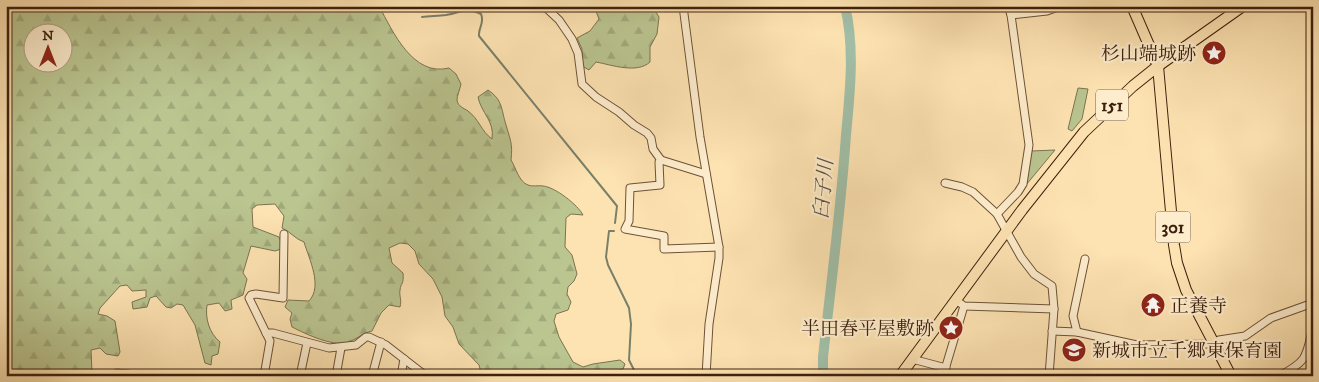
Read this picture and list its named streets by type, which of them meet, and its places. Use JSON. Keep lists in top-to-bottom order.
{
  "streets": {
    "highway": ["151", "301"]
  },
  "crossings": [
    ["151", "301"]
  ],
  "water": ["臼子川"],
  "places": {
    "place": ["杉山端城跡", "半田春平屋敷跡"],
    "temple": ["正養寺"],
    "school or university": ["新城市立千郷東保育園"]
  },
  "north": "top"
}
